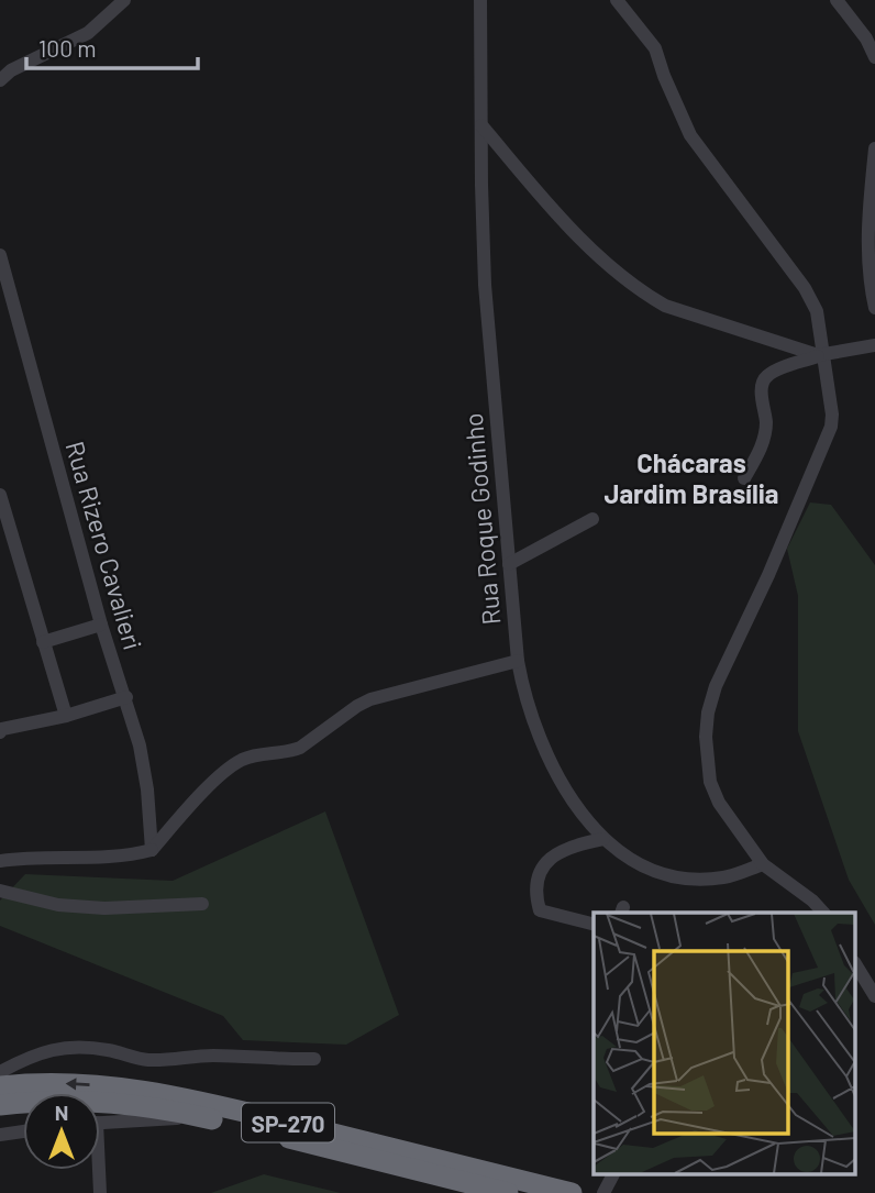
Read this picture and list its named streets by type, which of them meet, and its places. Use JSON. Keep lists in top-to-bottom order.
{
  "streets": {
    "highway": ["SP-270"],
    "street": ["Rua Roque Godinho", "Rua Rizero Cavalieri"]
  },
  "districts": ["Chácaras Jardim Brasília"],
  "scale_bar": "100 m",
  "north": "top"
}
